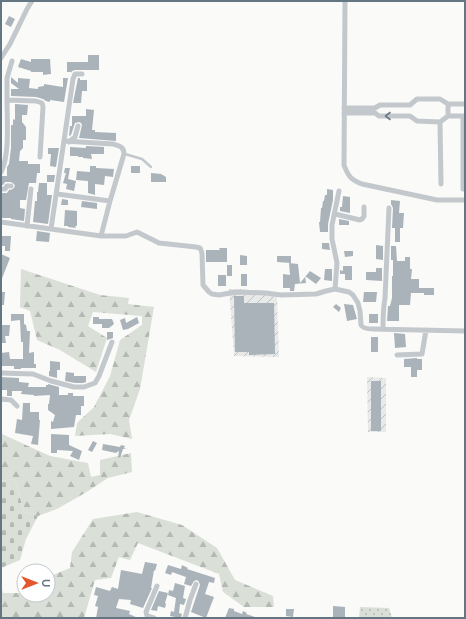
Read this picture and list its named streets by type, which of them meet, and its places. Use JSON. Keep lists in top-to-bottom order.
{
  "north": "right"
}
